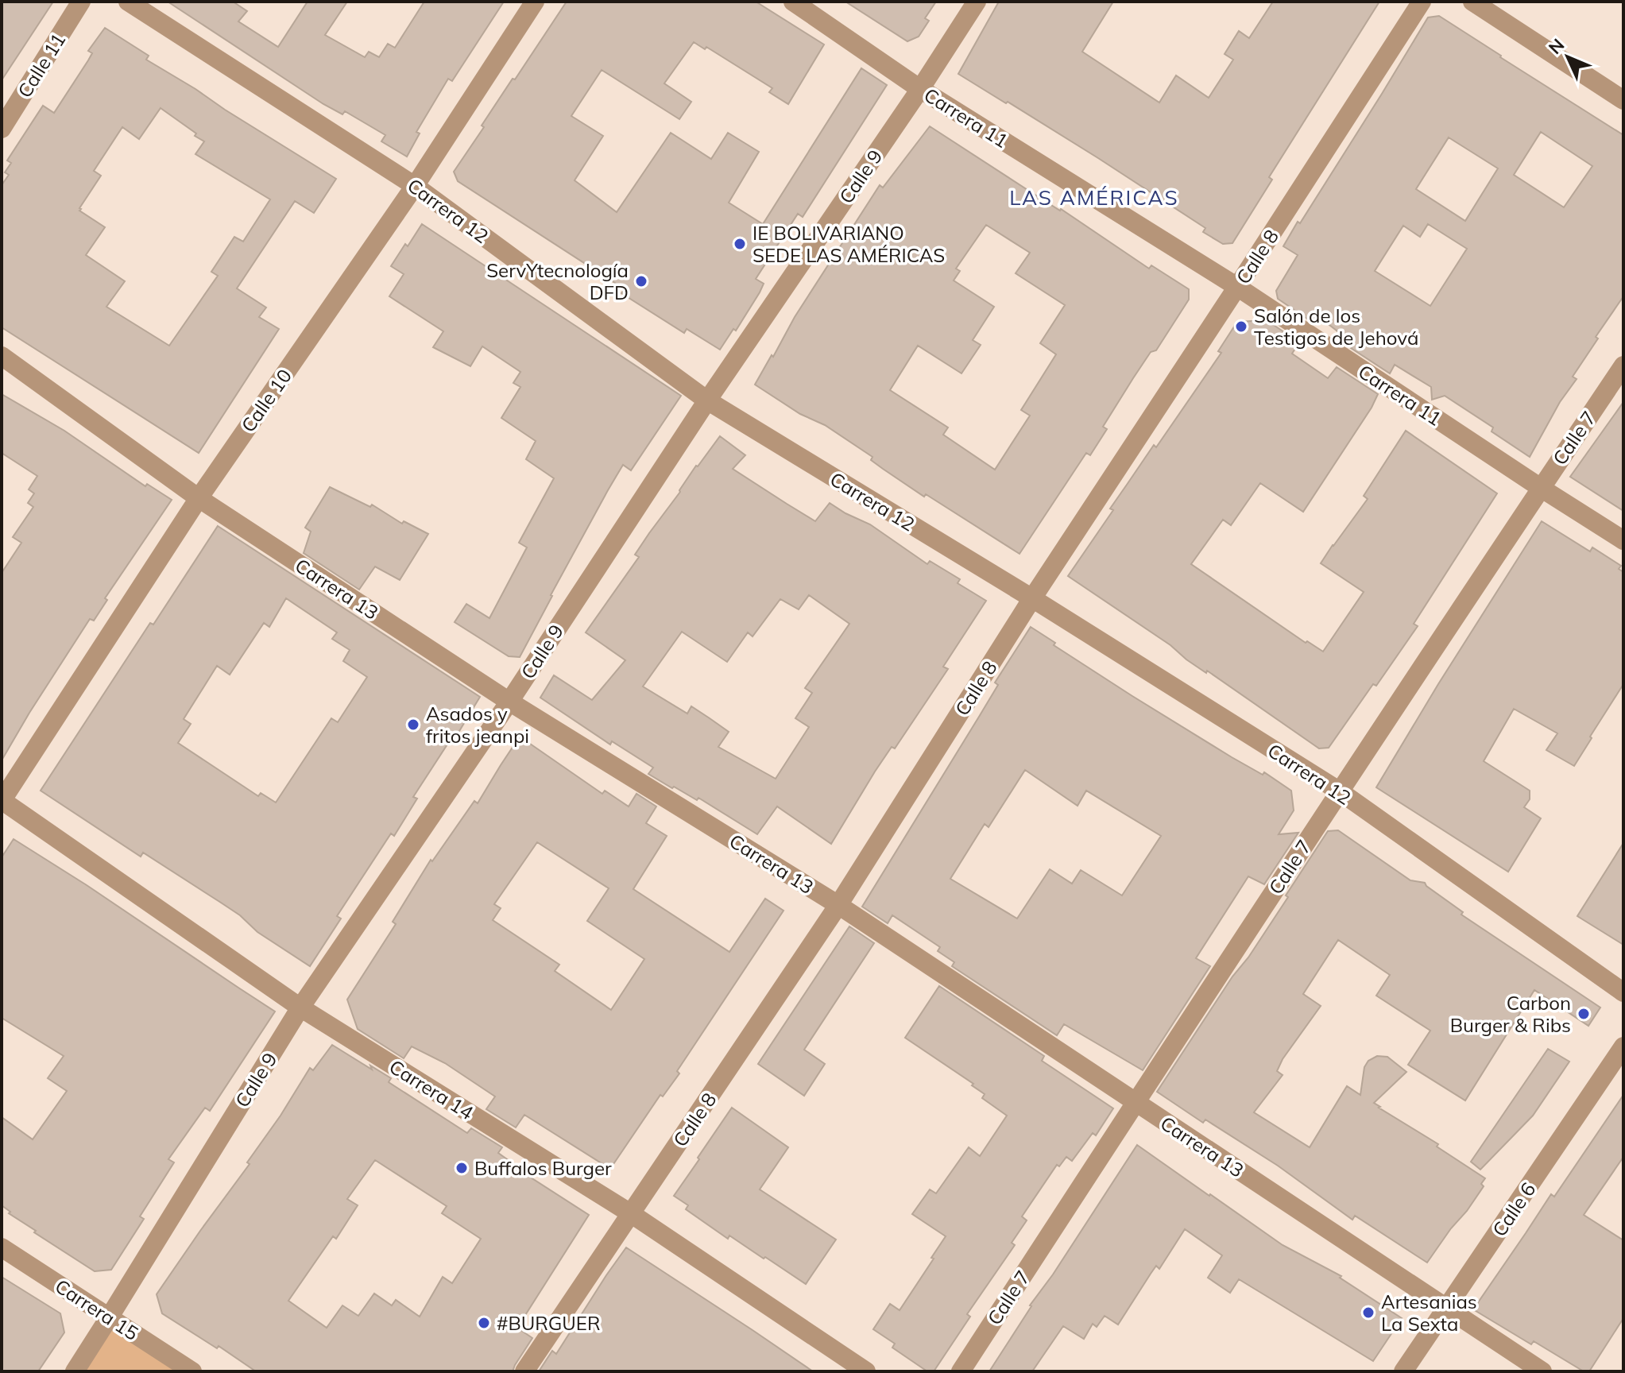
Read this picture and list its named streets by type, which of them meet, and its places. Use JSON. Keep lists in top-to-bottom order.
{
  "streets": {
    "street": [
      "Calle 11",
      "Carrera 11",
      "Calle 9",
      "Carrera 12",
      "Calle 8",
      "Calle 10",
      "Calle 7",
      "Carrera 13",
      "Carrera 14",
      "Calle 6",
      "Carrera 15"
    ]
  },
  "crossings": [
    ["Carrera 11", "Calle 9"],
    ["Carrera 11", "Calle 8"],
    ["Carrera 11", "Calle 7"],
    ["Calle 9", "Carrera 12"],
    ["Calle 9", "Carrera 13"],
    ["Calle 9", "Carrera 14"],
    ["Calle 9", "Carrera 15"],
    ["Carrera 12", "Calle 8"],
    ["Carrera 12", "Calle 10"],
    ["Carrera 12", "Calle 7"],
    ["Calle 8", "Carrera 13"],
    ["Calle 8", "Carrera 14"],
    ["Calle 10", "Carrera 13"],
    ["Calle 10", "Carrera 14"],
    ["Calle 7", "Carrera 13"],
    ["Carrera 13", "Calle 6"]
  ],
  "districts": ["LAS AMÉRICAS"],
  "places": [
    "IE BOLIVARIANO SEDE LAS AMÉRICAS",
    "ServYtecnología DFD",
    "Salón de los Testigos de Jehová",
    "Asados y fritos jeanpi",
    "Carbon Burger & Ribs",
    "Buffalos Burger",
    "Artesanias La Sexta",
    "#BURGUER"
  ],
  "north": "top left"
}
